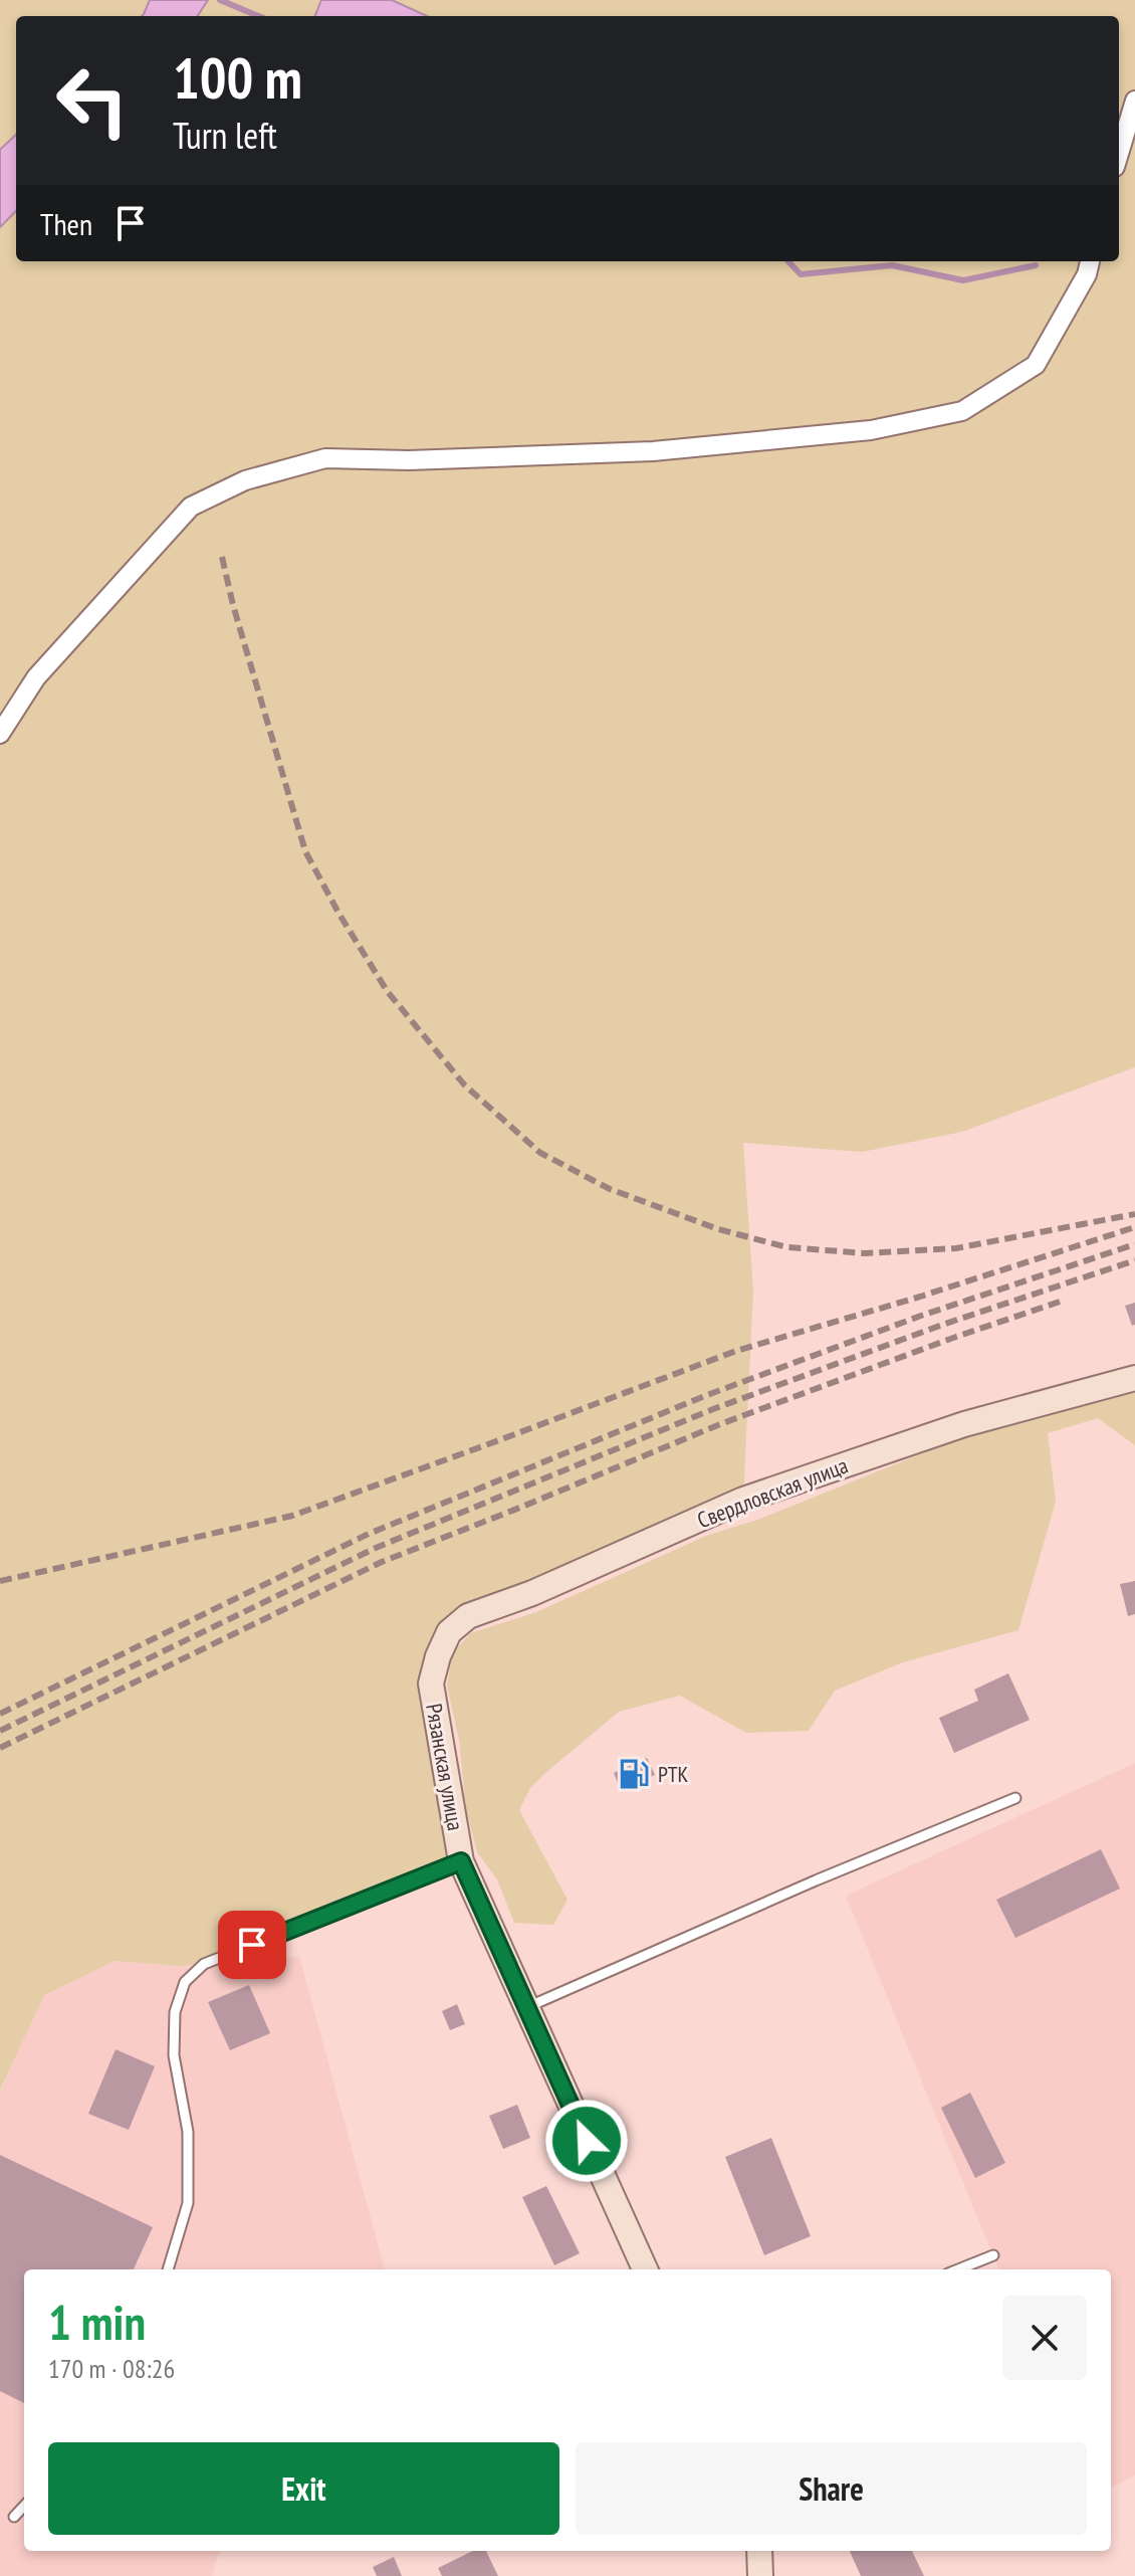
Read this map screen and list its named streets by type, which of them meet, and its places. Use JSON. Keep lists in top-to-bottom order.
{
  "streets": {
    "main road": ["Свердловская улица", "Рязанская улица"]
  },
  "crossings": [
    ["Свердловская улица", "Рязанская улица"]
  ],
  "places": {
    "fuel station": ["РТК"]
  },
  "page": {
    "turn": ["100 m", "Turn left"],
    "then": "Then",
    "heading": ["1 min", "170 m · 08:26"],
    "buttons": ["Exit", "Share"]
  }
}
